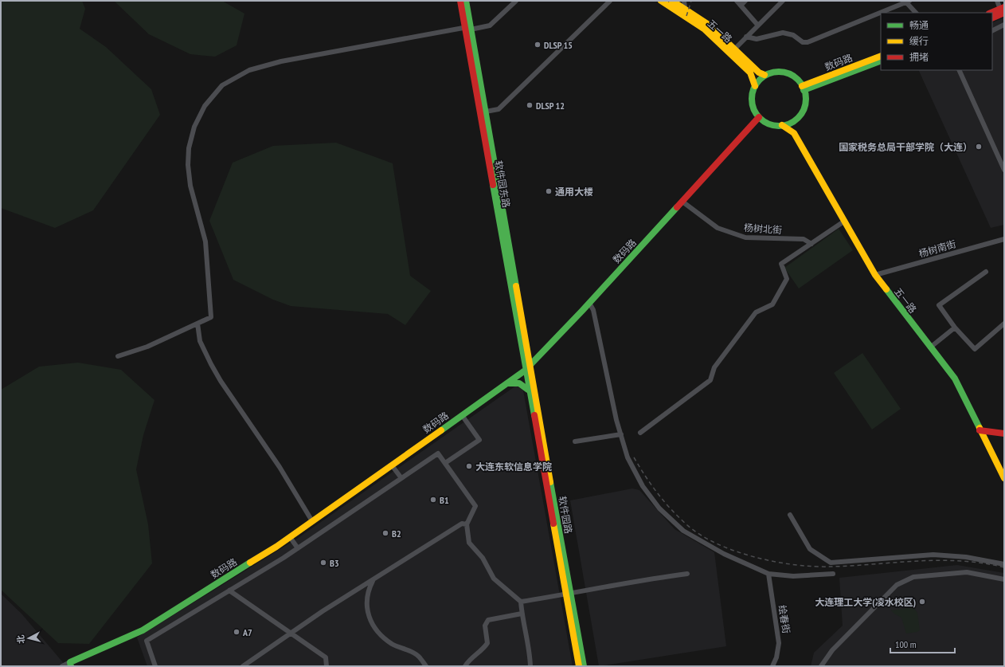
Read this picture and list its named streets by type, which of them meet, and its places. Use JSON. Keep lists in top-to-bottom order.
{
  "streets": {
    "main road": [
      "五一路",
      "数码路",
      "软件园东路",
      "软件园路"
    ],
    "street": ["杨树北街", "杨树南街", "绘春街"]
  },
  "crossings": [
    ["五一路", "数码路"],
    ["五一路", "杨树南街"],
    ["数码路", "软件园东路"],
    ["数码路", "杨树北街"],
    ["数码路", "软件园路"],
    ["软件园东路", "软件园路"]
  ],
  "places": [
    "DLSP 15",
    "DLSP 12",
    "国家税务总局干部学院（大连）",
    "通用大楼",
    "大连东软信息学院",
    "B1",
    "B2",
    "B3",
    "大连理工大学(凌水校区)",
    "A7"
  ],
  "legend": ["畅通", "缓行", "拥堵"],
  "scale_bar": "100 m",
  "north": "left"
}
